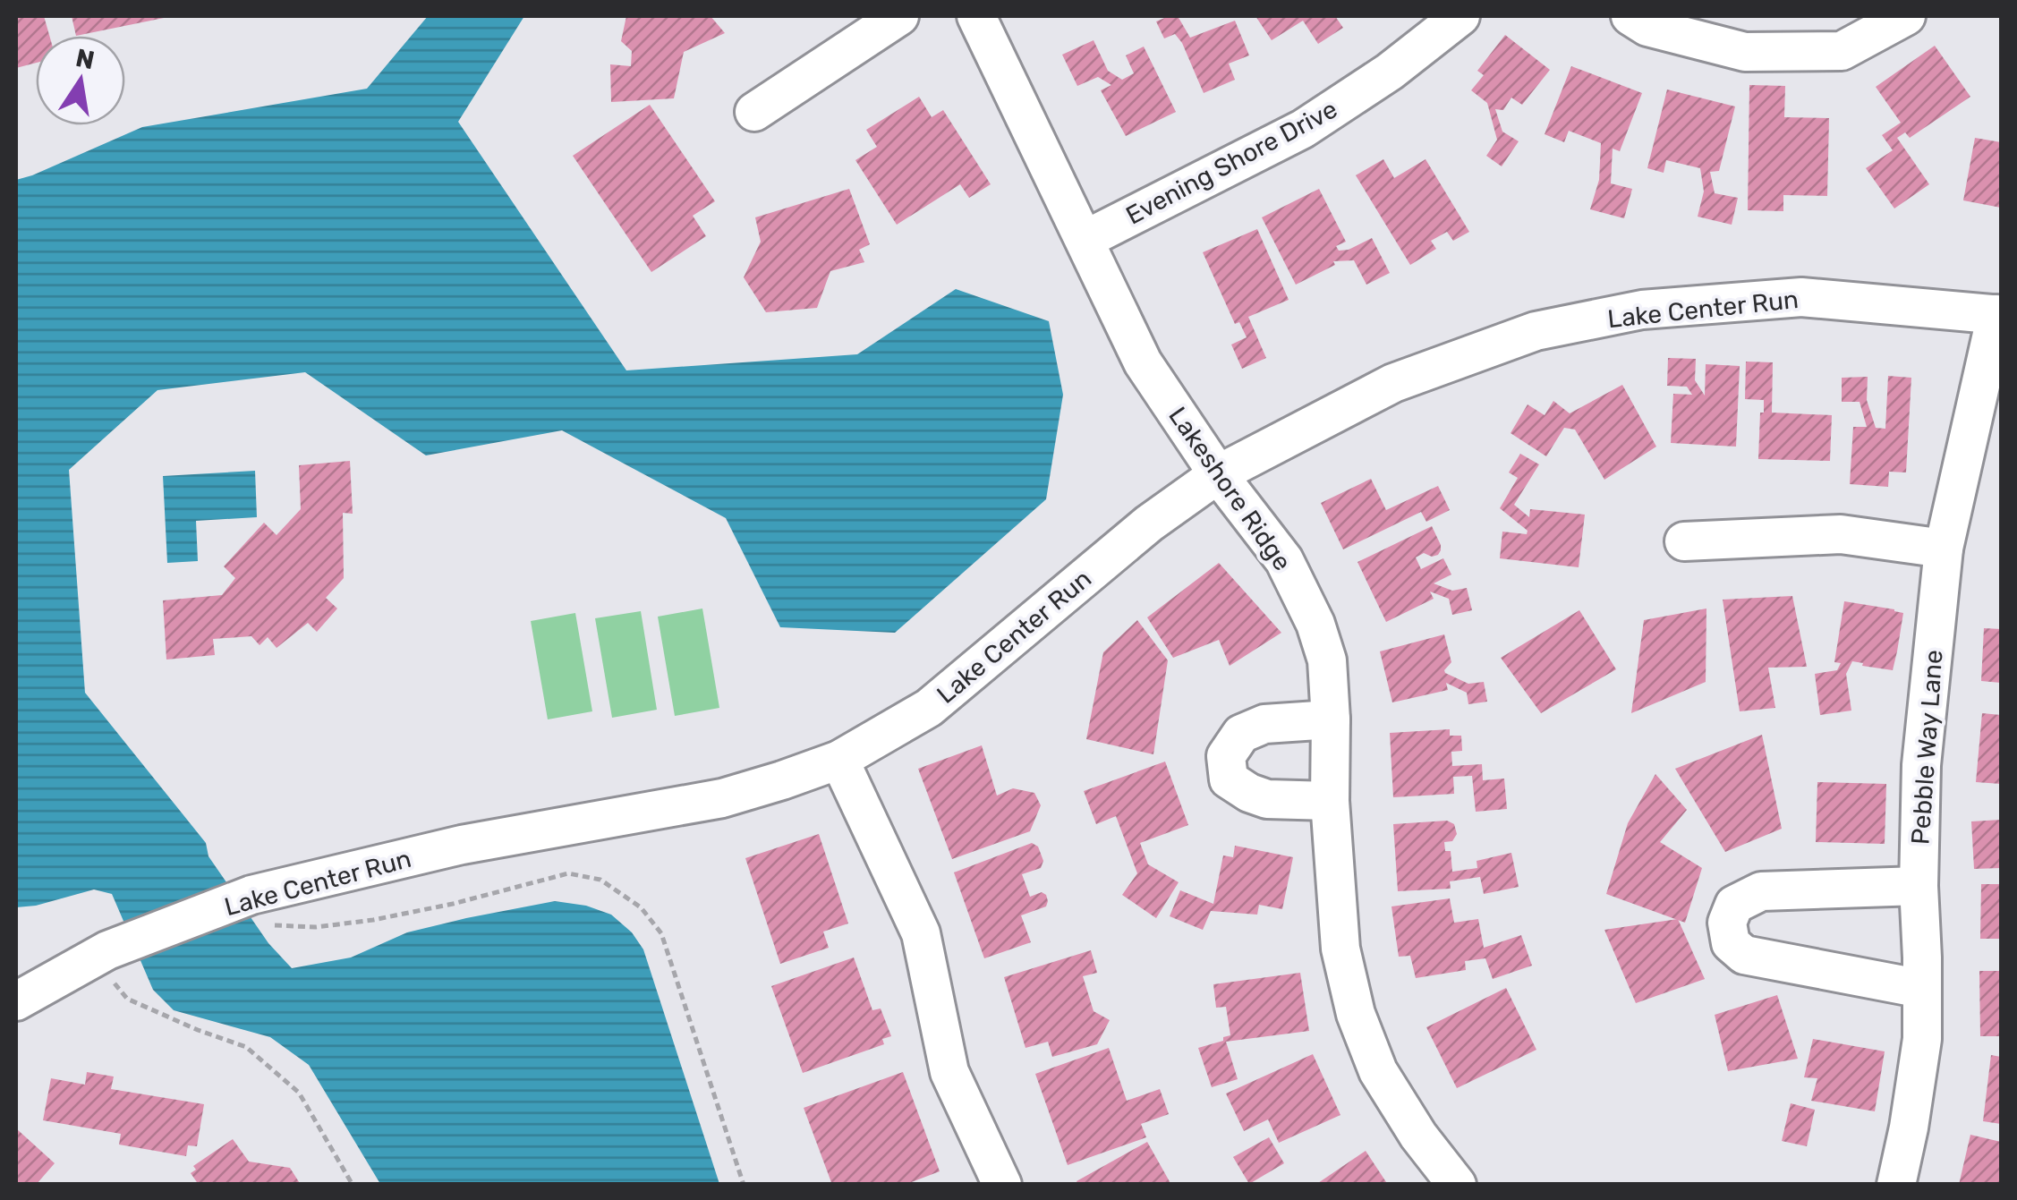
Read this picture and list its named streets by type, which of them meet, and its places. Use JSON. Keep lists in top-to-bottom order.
{
  "streets": {
    "street": [
      "Evening Shore Drive",
      "Lake Center Run",
      "Lakeshore Ridge",
      "Pebble Way Lane"
    ]
  },
  "crossings": [
    ["Evening Shore Drive", "Lakeshore Ridge"],
    ["Lake Center Run", "Lakeshore Ridge"],
    ["Lake Center Run", "Pebble Way Lane"]
  ],
  "north": "top"
}
